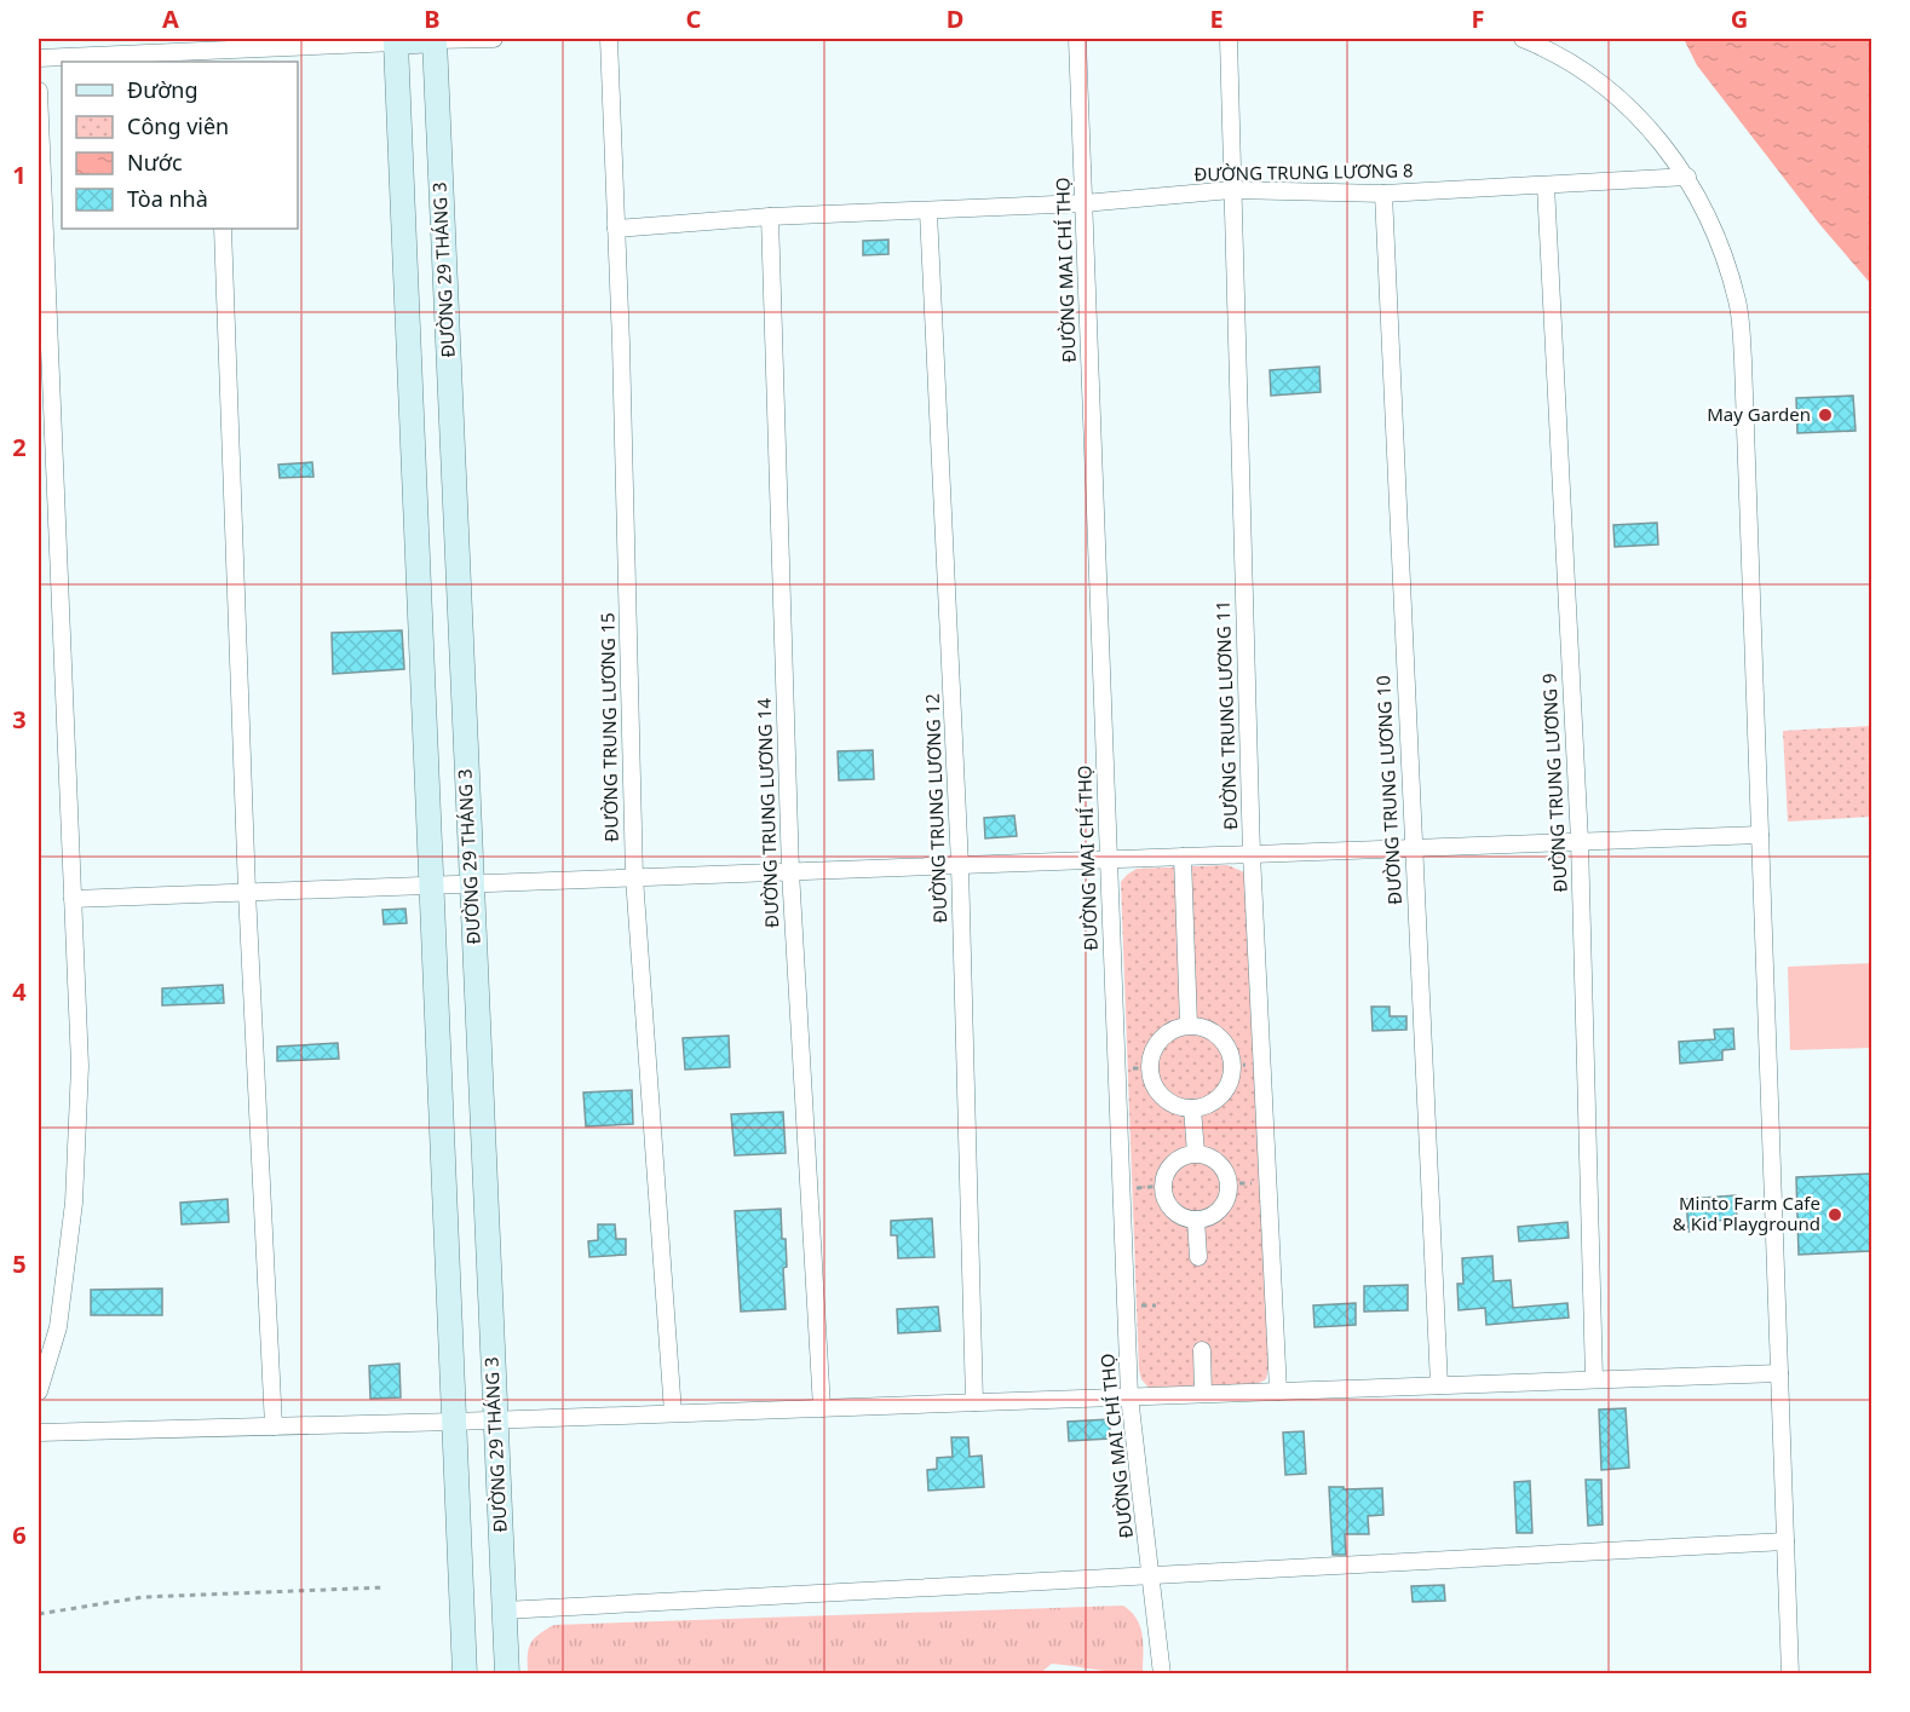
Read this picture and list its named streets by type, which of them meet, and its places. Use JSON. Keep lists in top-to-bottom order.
{
  "streets": {
    "street": [
      "ĐƯỜNG TRUNG LƯƠNG 8",
      "ĐƯỜNG 29 THÁNG 3",
      "ĐƯỜNG MAI CHÍ THỌ",
      "ĐƯỜNG TRUNG LƯƠNG 11",
      "ĐƯỜNG TRUNG LƯƠNG 15",
      "ĐƯỜNG TRUNG LƯƠNG 9",
      "ĐƯỜNG TRUNG LƯƠNG 10",
      "ĐƯỜNG TRUNG LƯƠNG 12",
      "ĐƯỜNG TRUNG LƯƠNG 14"
    ]
  },
  "crossings": [
    ["ĐƯỜNG TRUNG LƯƠNG 8", "ĐƯỜNG MAI CHÍ THỌ"],
    ["ĐƯỜNG TRUNG LƯƠNG 8", "ĐƯỜNG TRUNG LƯƠNG 11"],
    ["ĐƯỜNG TRUNG LƯƠNG 8", "ĐƯỜNG TRUNG LƯƠNG 15"],
    ["ĐƯỜNG TRUNG LƯƠNG 8", "ĐƯỜNG TRUNG LƯƠNG 9"],
    ["ĐƯỜNG TRUNG LƯƠNG 8", "ĐƯỜNG TRUNG LƯƠNG 10"],
    ["ĐƯỜNG TRUNG LƯƠNG 8", "ĐƯỜNG TRUNG LƯƠNG 12"],
    ["ĐƯỜNG TRUNG LƯƠNG 8", "ĐƯỜNG TRUNG LƯƠNG 14"]
  ],
  "places": ["May Garden", "Minto Farm Cafe & Kid Playground"],
  "legend": [
    "Đường",
    "Công viên",
    "Nước",
    "Tòa nhà"
  ],
  "grid": {
    "columns": [
      "A",
      "B",
      "C",
      "D",
      "E",
      "F",
      "G"
    ],
    "rows": [
      "1",
      "2",
      "3",
      "4",
      "5",
      "6"
    ]
  }
}
